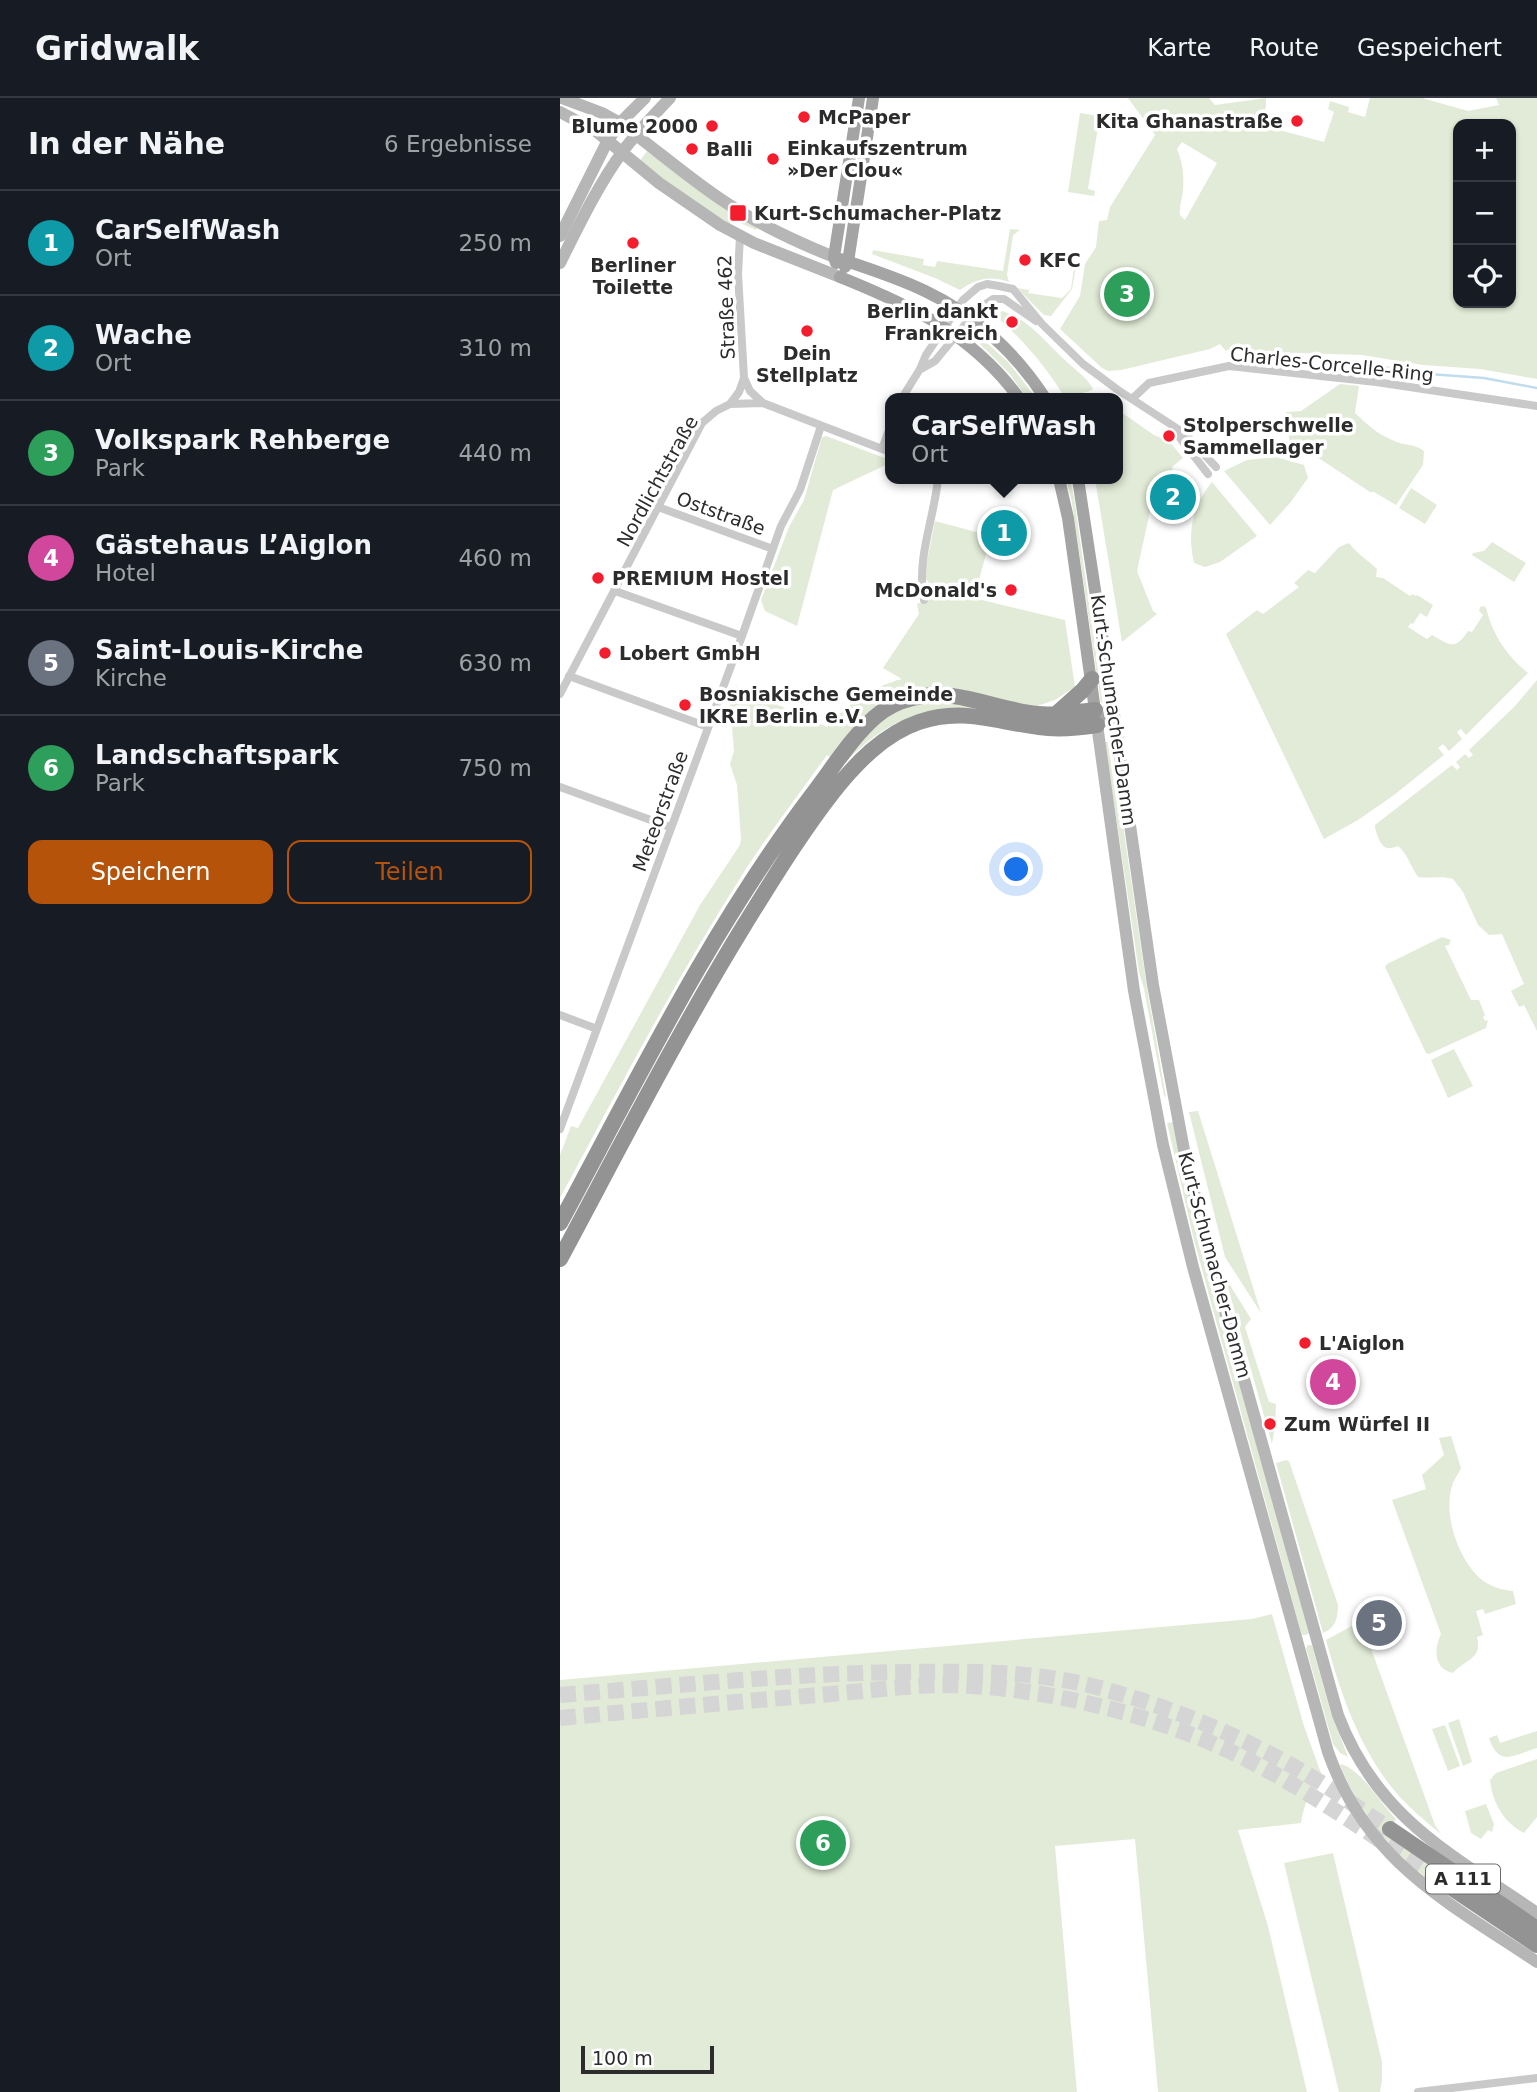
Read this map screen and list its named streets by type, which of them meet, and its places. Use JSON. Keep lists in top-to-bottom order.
{
  "streets": {
    "highway": ["A 111"],
    "main road": ["Kurt-Schumacher-Damm"],
    "street": [
      "Straße 462",
      "Charles-Corcelle-Ring",
      "Nordlichtstraße",
      "Oststraße",
      "Meteorstraße"
    ]
  },
  "crossings": [
    ["Straße 462", "Nordlichtstraße"],
    ["Nordlichtstraße", "Oststraße"],
    ["Oststraße", "Meteorstraße"]
  ],
  "places": {
    "other": [
      "McPaper",
      "Kita Ghanastraße",
      "Blume 2000",
      "Balli",
      "Einkaufszentrum »Der Clou«",
      "Berliner Toilette",
      "KFC",
      "Berlin dankt Frankreich",
      "Dein Stellplatz",
      "Stolperschwelle Sammellager",
      "PREMIUM Hostel",
      "McDonald's",
      "Lobert GmbH",
      "Bosniakische Gemeinde IKRE Berlin e.V.",
      "L'Aiglon",
      "Zum Würfel II"
    ],
    "transit": ["Kurt-Schumacher-Platz"]
  },
  "scale_bar": "100 m",
  "page": {
    "header": "Gridwalk",
    "nav": ["Karte", "Route", "Gespeichert"],
    "heading": ["In der Nähe", "6 Ergebnisse"],
    "map_buttons": ["+", "−"],
    "list": [
      {
        "mark": "1",
        "name": "CarSelfWash",
        "note": "Ort",
        "value": "250 m"
      },
      {
        "mark": "2",
        "name": "Wache",
        "note": "Ort",
        "value": "310 m"
      },
      {
        "mark": "3",
        "name": "Volkspark Rehberge",
        "note": "Park",
        "value": "440 m"
      },
      {
        "mark": "4",
        "name": "Gästehaus L’Aiglon",
        "note": "Hotel",
        "value": "460 m"
      },
      {
        "mark": "5",
        "name": "Saint-Louis-Kirche",
        "note": "Kirche",
        "value": "630 m"
      },
      {
        "mark": "6",
        "name": "Landschaftspark",
        "note": "Park",
        "value": "750 m"
      }
    ],
    "pins": [
      "3",
      "2",
      "1",
      "4",
      "5",
      "6"
    ],
    "popup": ["CarSelfWash", "Ort"],
    "buttons": ["Speichern", "Teilen"],
    "scale": "100 m"
  }
}
